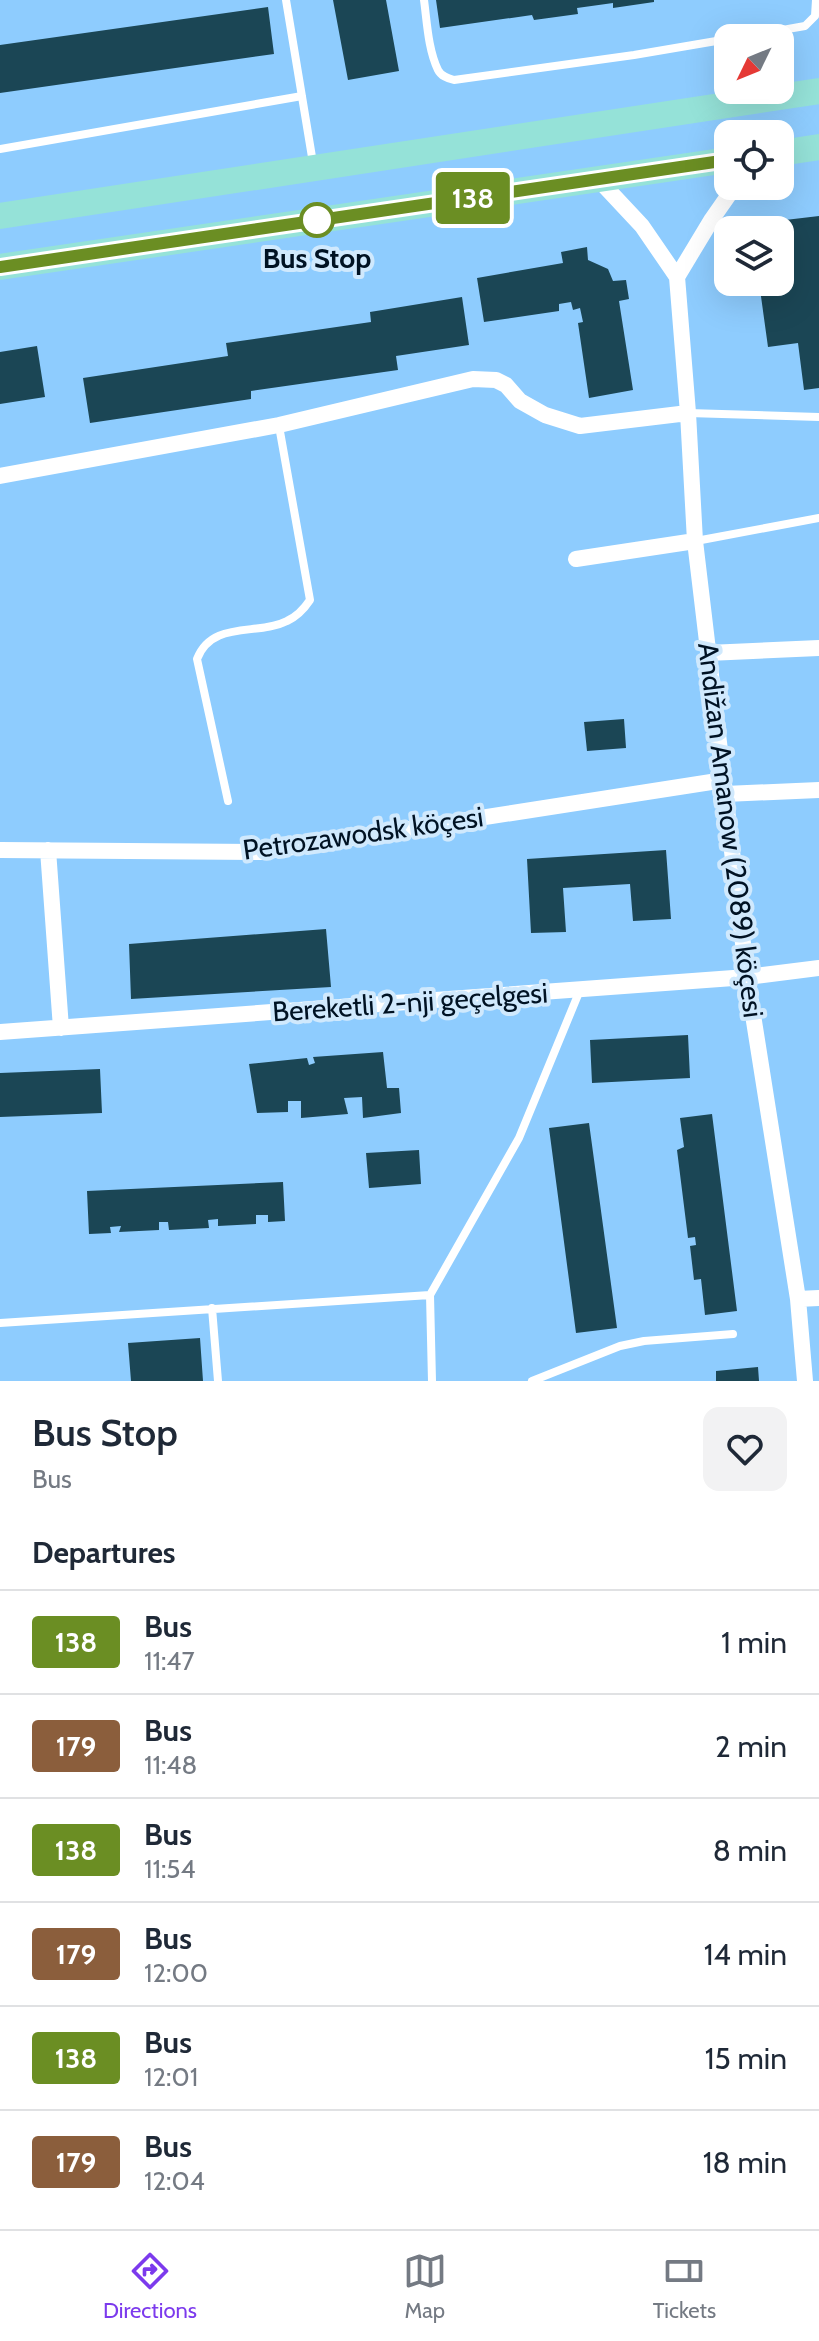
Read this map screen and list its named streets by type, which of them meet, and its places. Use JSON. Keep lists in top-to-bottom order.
{
  "streets": {
    "street": ["Andižan Amanow (2089) köçesi", "Petrozawodsk köçesi", "Bereketli 2-nji geçelgesi"]
  },
  "crossings": [
    ["Andižan Amanow (2089) köçesi", "Petrozawodsk köçesi"],
    ["Andižan Amanow (2089) köçesi", "Bereketli 2-nji geçelgesi"]
  ],
  "places": ["Bus Stop"],
  "lines": ["bus line 138"],
  "north": "bottom left",
  "page": {
    "on_map": "138",
    "heading": [
      ["Bus Stop", "Bus"],
      "Departures"
    ],
    "list": [
      {
        "mark": "138",
        "name": "Bus",
        "note": "11:47",
        "value": "1 min"
      },
      {
        "mark": "179",
        "name": "Bus",
        "note": "11:48",
        "value": "2 min"
      },
      {
        "mark": "138",
        "name": "Bus",
        "note": "11:54",
        "value": "8 min"
      },
      {
        "mark": "179",
        "name": "Bus",
        "note": "12:00",
        "value": "14 min"
      },
      {
        "mark": "138",
        "name": "Bus",
        "note": "12:01",
        "value": "15 min"
      },
      {
        "mark": "179",
        "name": "Bus",
        "note": "12:04",
        "value": "18 min"
      }
    ],
    "tabs": ["Directions", "Map", "Tickets"]
  }
}
